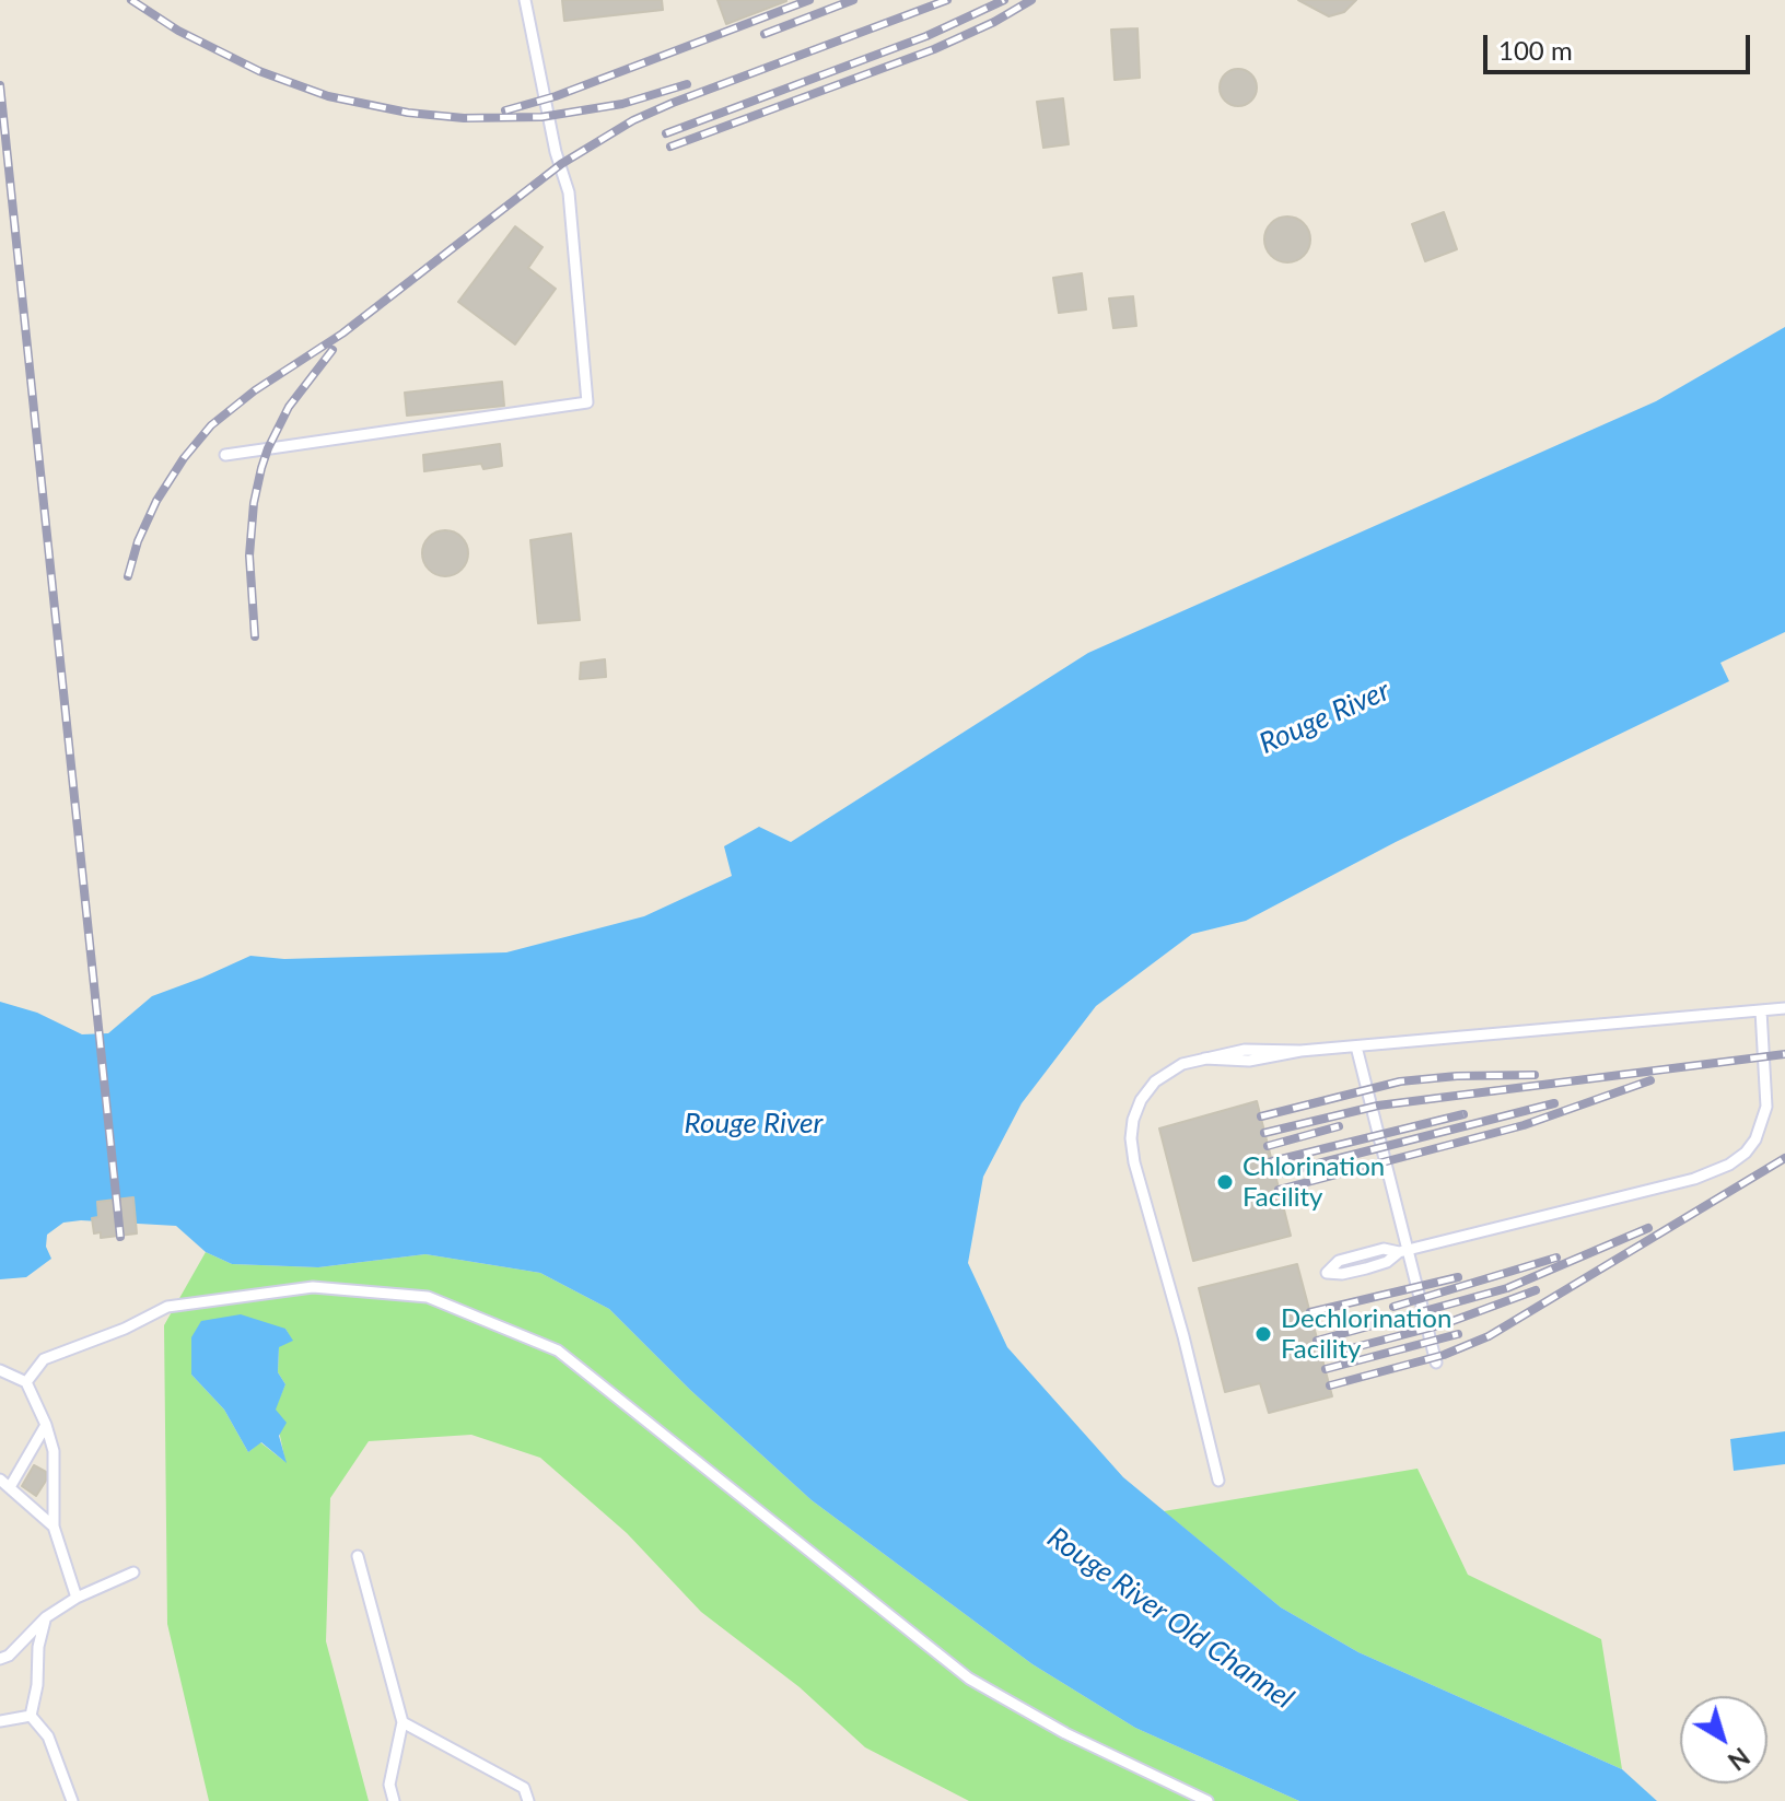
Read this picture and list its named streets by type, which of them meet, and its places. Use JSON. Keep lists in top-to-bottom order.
{
  "water": ["Rouge River", "Rouge River Old Channel"],
  "places": ["Chlorination Facility", "Dechlorination Facility"],
  "scale_bar": "100 m",
  "north": "bottom right"
}
